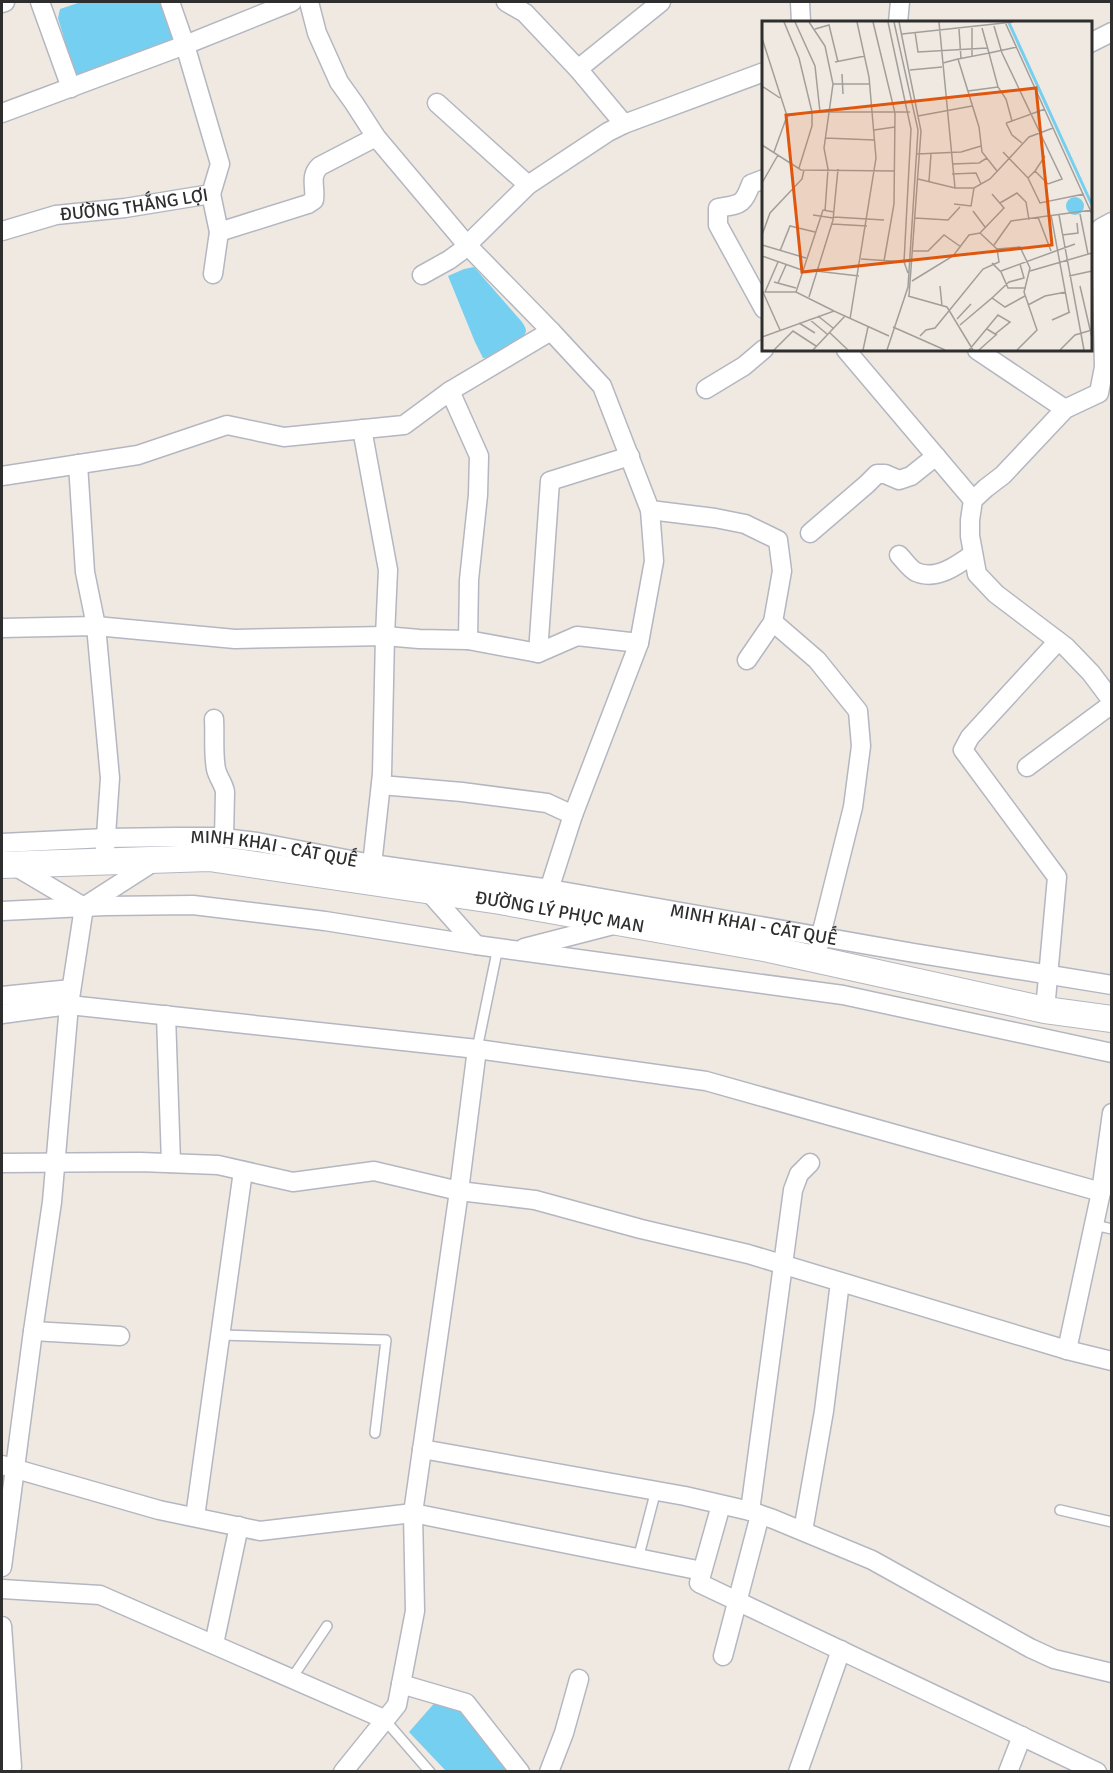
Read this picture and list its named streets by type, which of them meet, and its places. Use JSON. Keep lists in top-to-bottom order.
{
  "streets": {
    "main road": ["ĐƯỜNG LÝ PHỤC MAN"],
    "street": ["ĐƯỜNG THẮNG LỢI", "MINH KHAI - CÁT QUẾ"]
  },
  "crossings": [
    ["MINH KHAI - CÁT QUẾ", "ĐƯỜNG LÝ PHỤC MAN"]
  ]
}
